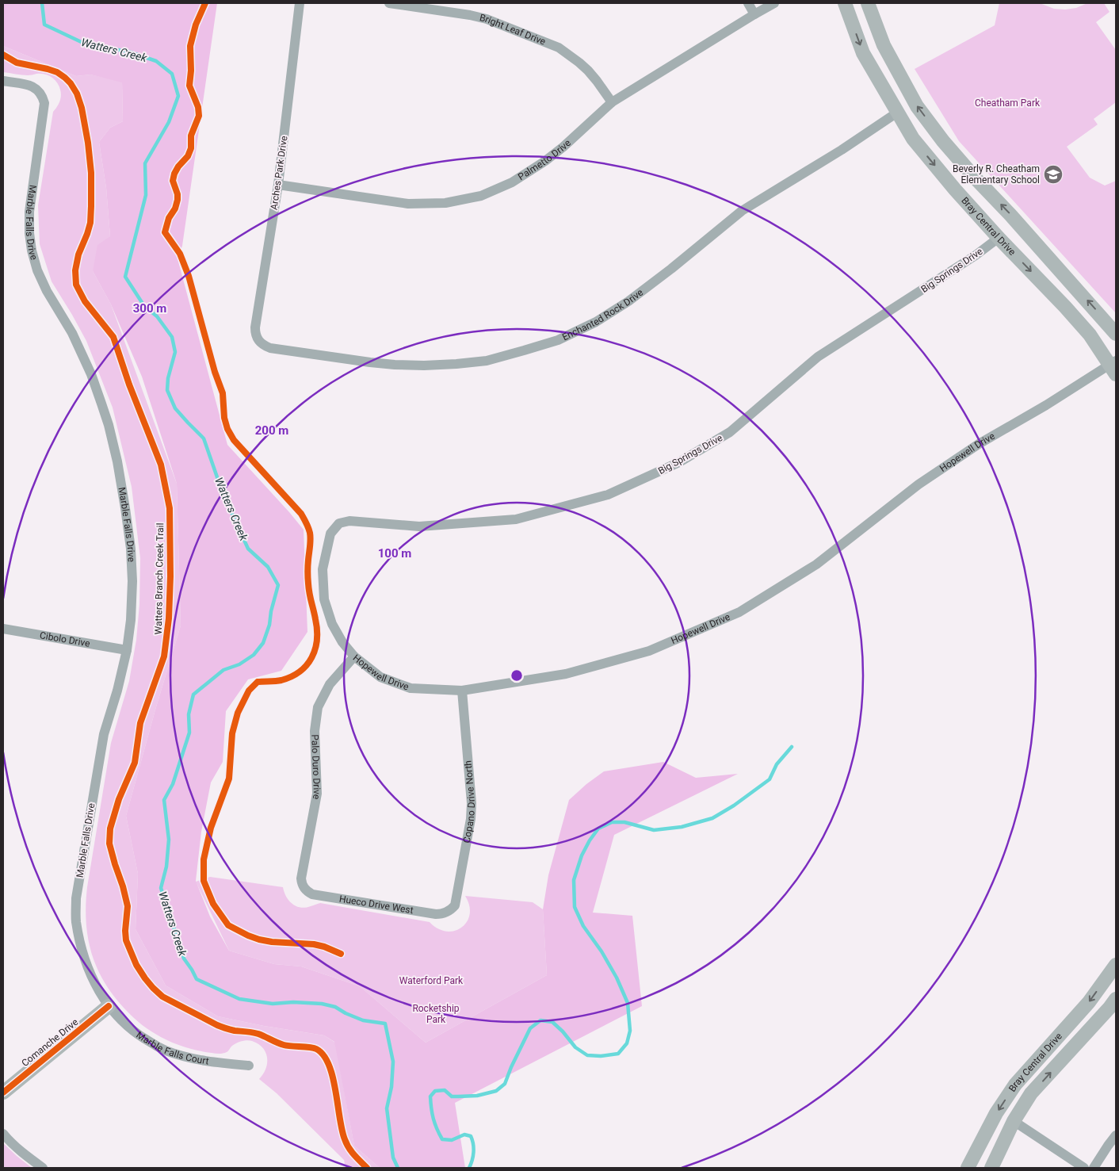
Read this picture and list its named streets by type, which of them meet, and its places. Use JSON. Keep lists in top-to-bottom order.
{
  "streets": {
    "street": [
      "Bright Leaf Drive",
      "Palmetto Drive",
      "Arches Park Drive",
      "Marble Falls Drive",
      "Bray Central Drive",
      "Big Springs Drive",
      "Enchanted Rock Drive",
      "Hopewell Drive",
      "Cibolo Drive",
      "Palo Duro Drive",
      "Copano Drive North",
      "Hueco Drive West",
      "Comanche Drive",
      "Marble Falls Court"
    ],
    "cycle path": ["Watters Branch Creek Trail"]
  },
  "crossings": [
    ["Bright Leaf Drive", "Palmetto Drive"],
    ["Palmetto Drive", "Arches Park Drive"],
    ["Arches Park Drive", "Enchanted Rock Drive"],
    ["Marble Falls Drive", "Cibolo Drive"],
    ["Marble Falls Drive", "Comanche Drive"],
    ["Marble Falls Drive", "Marble Falls Court"],
    ["Bray Central Drive", "Big Springs Drive"],
    ["Bray Central Drive", "Enchanted Rock Drive"],
    ["Bray Central Drive", "Hopewell Drive"],
    ["Big Springs Drive", "Hopewell Drive"],
    ["Hopewell Drive", "Palo Duro Drive"],
    ["Hopewell Drive", "Copano Drive North"],
    ["Palo Duro Drive", "Hueco Drive West"],
    ["Copano Drive North", "Hueco Drive West"],
    ["Comanche Drive", "Marble Falls Court"]
  ],
  "water": ["Watters Creek"],
  "parks": ["Cheatham Park", "Waterford Park", "Rocketship Park"],
  "places": {
    "school or university": ["Beverly R. Cheatham Elementary School"]
  },
  "rings": ["300 m", "200 m", "100 m"]
}
